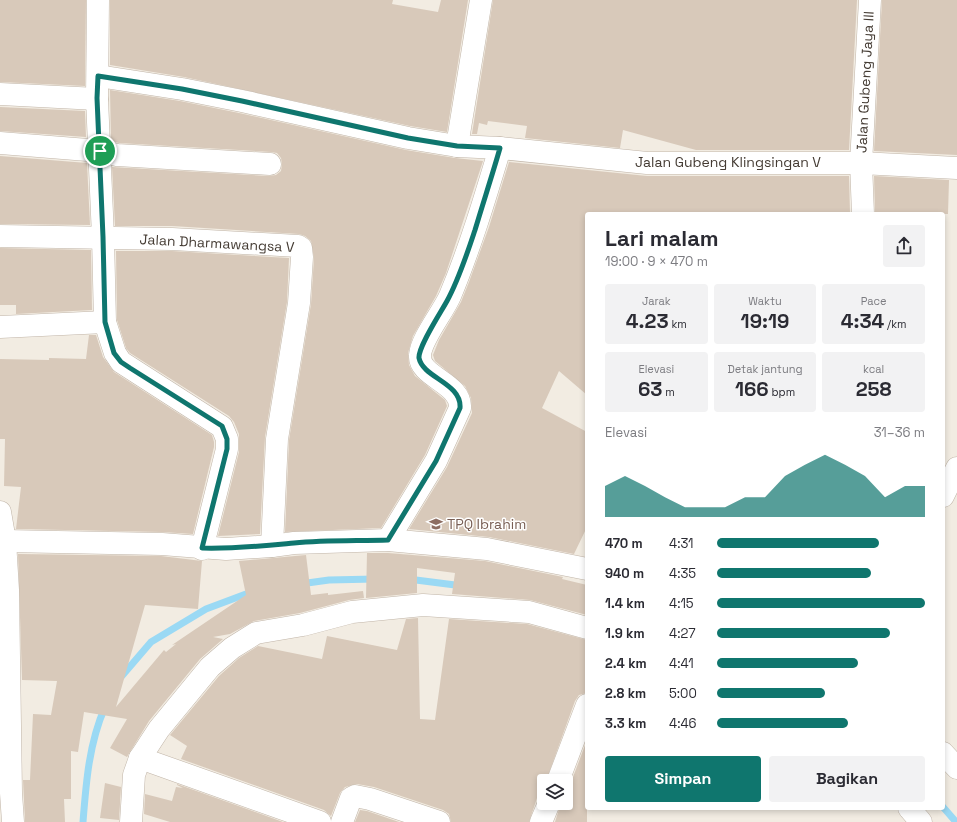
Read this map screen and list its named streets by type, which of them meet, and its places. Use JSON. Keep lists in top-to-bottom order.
{
  "streets": {
    "street": ["Jalan Gubeng Jaya III", "Jalan Gubeng Klingsingan V", "Jalan Dharmawangsa V"]
  },
  "crossings": [
    ["Jalan Gubeng Jaya III", "Jalan Gubeng Klingsingan V"]
  ],
  "places": {
    "school or university": ["TPQ Ibrahim"]
  },
  "page": {
    "heading": ["Lari malam", "19:00 · 9 × 470 m"],
    "stats": [
      ["Jarak", "4.23 km"],
      ["Waktu", "19:19"],
      ["Pace", "4:34 /km"],
      ["Elevasi", "63 m"],
      ["Detak jantung", "166 bpm"],
      ["kcal", "258"]
    ],
    "chart": ["Elevasi", "31–36 m"],
    "list": [
      {
        "name": "470 m",
        "note": "4:31"
      },
      {
        "name": "940 m",
        "note": "4:35"
      },
      {
        "name": "1.4 km",
        "note": "4:15"
      },
      {
        "name": "1.9 km",
        "note": "4:27"
      },
      {
        "name": "2.4 km",
        "note": "4:41"
      },
      {
        "name": "2.8 km",
        "note": "5:00"
      },
      {
        "name": "3.3 km",
        "note": "4:46"
      }
    ],
    "buttons": ["Simpan", "Bagikan"]
  }
}
